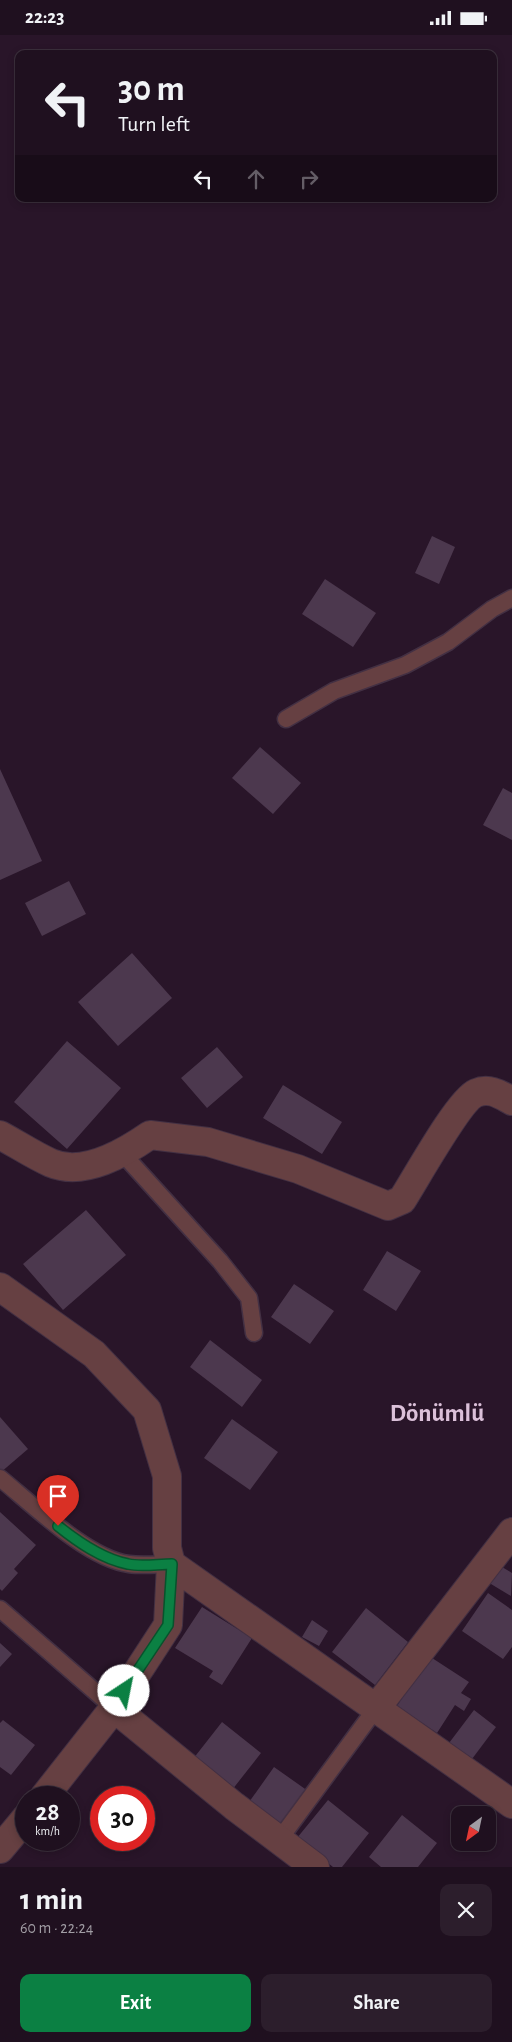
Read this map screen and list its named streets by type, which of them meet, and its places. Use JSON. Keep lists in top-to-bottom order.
{
  "districts": ["Dönümlü"],
  "north": "bottom left",
  "page": {
    "status": "22:23",
    "turn": ["30 m", "Turn left"],
    "speed": "28 km/h",
    "limit": "30",
    "heading": ["1 min", "60 m · 22:24"],
    "buttons": ["Exit", "Share"]
  }
}
